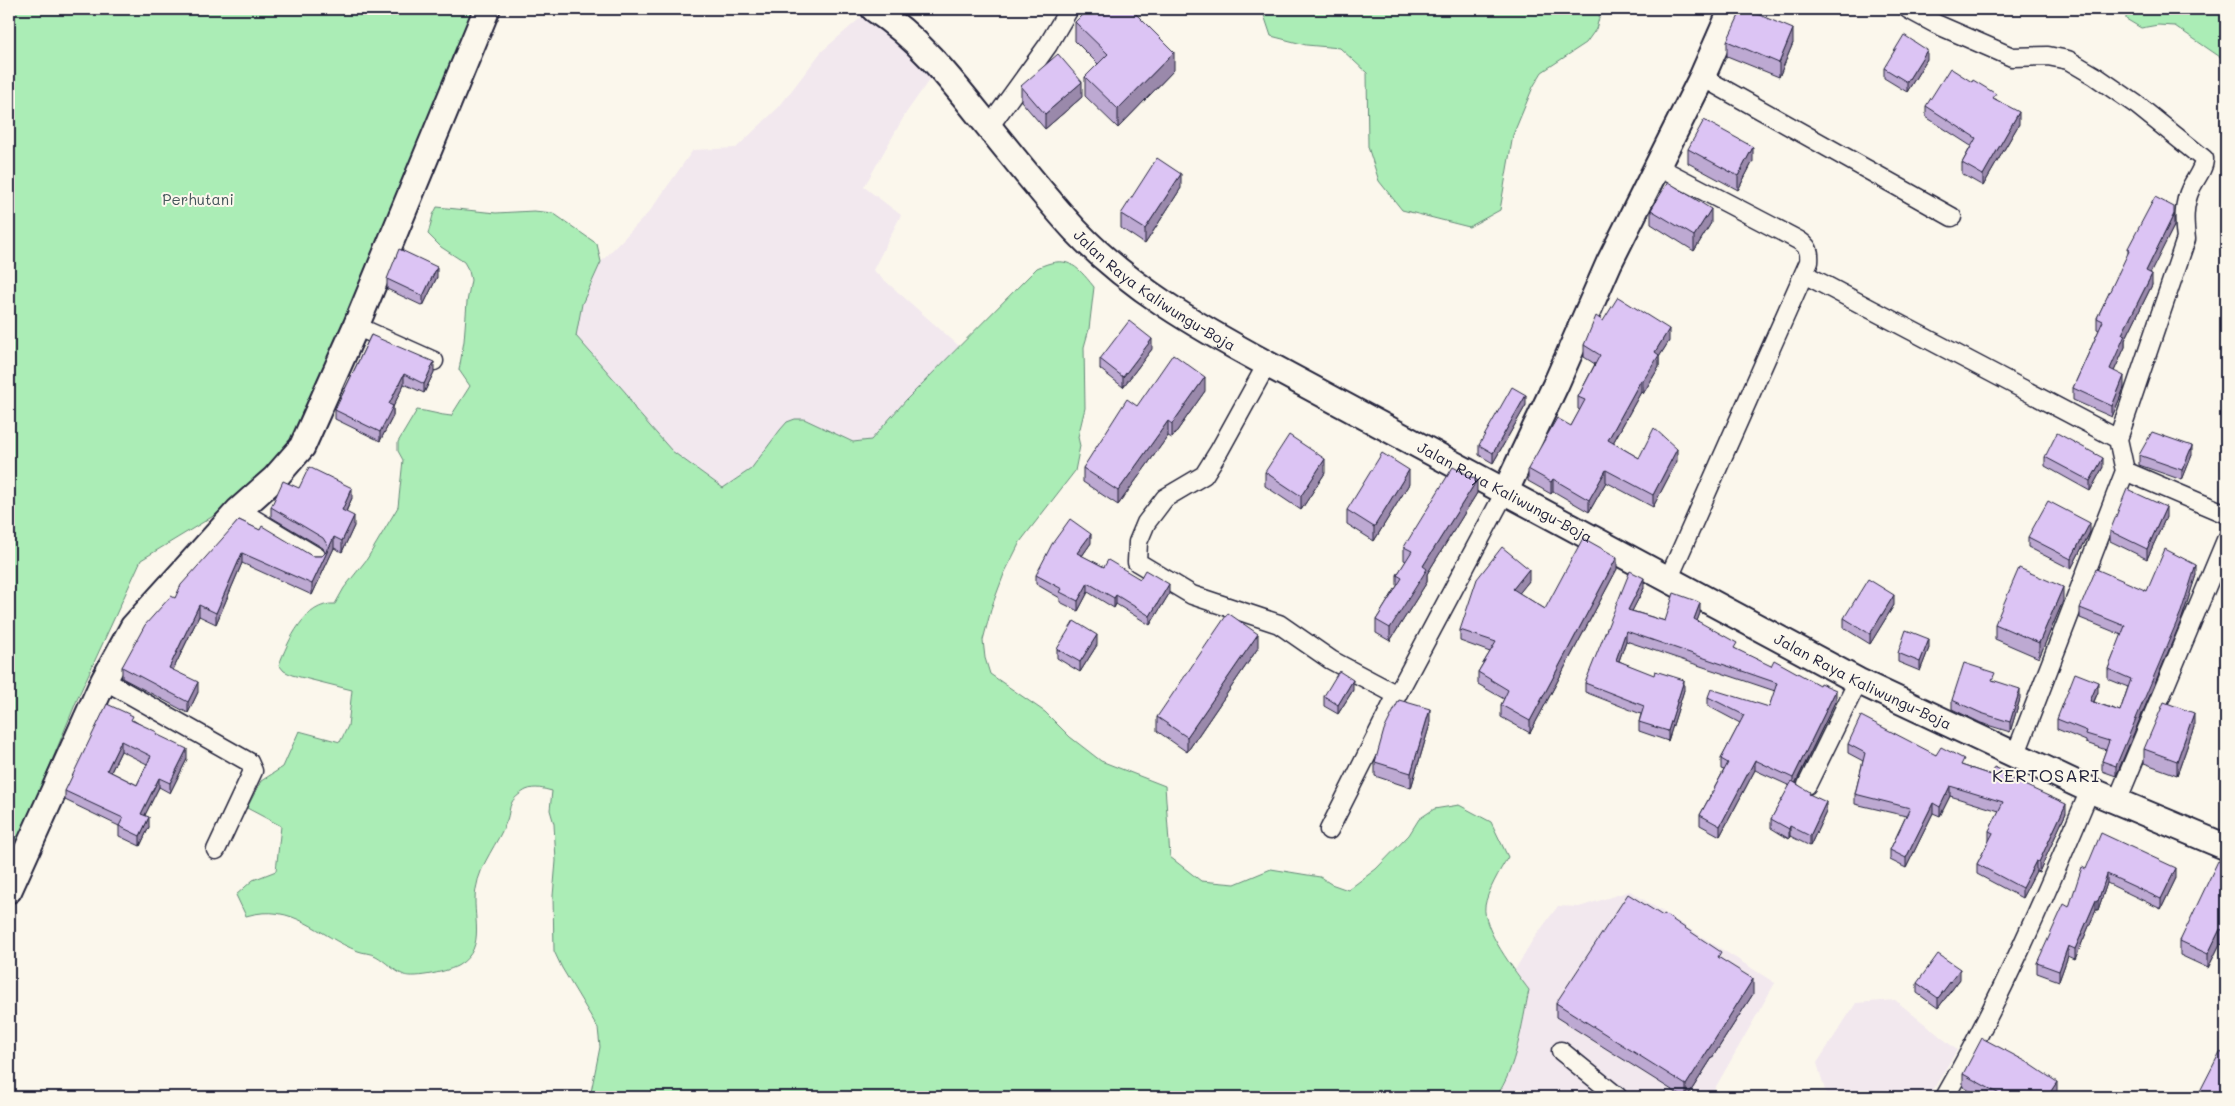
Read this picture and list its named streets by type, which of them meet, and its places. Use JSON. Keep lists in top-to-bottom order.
{
  "streets": {
    "main road": ["Jalan Raya Kaliwungu-Boja"]
  },
  "districts": ["KERTOSARI"],
  "parks": ["Perhutani"]
}
